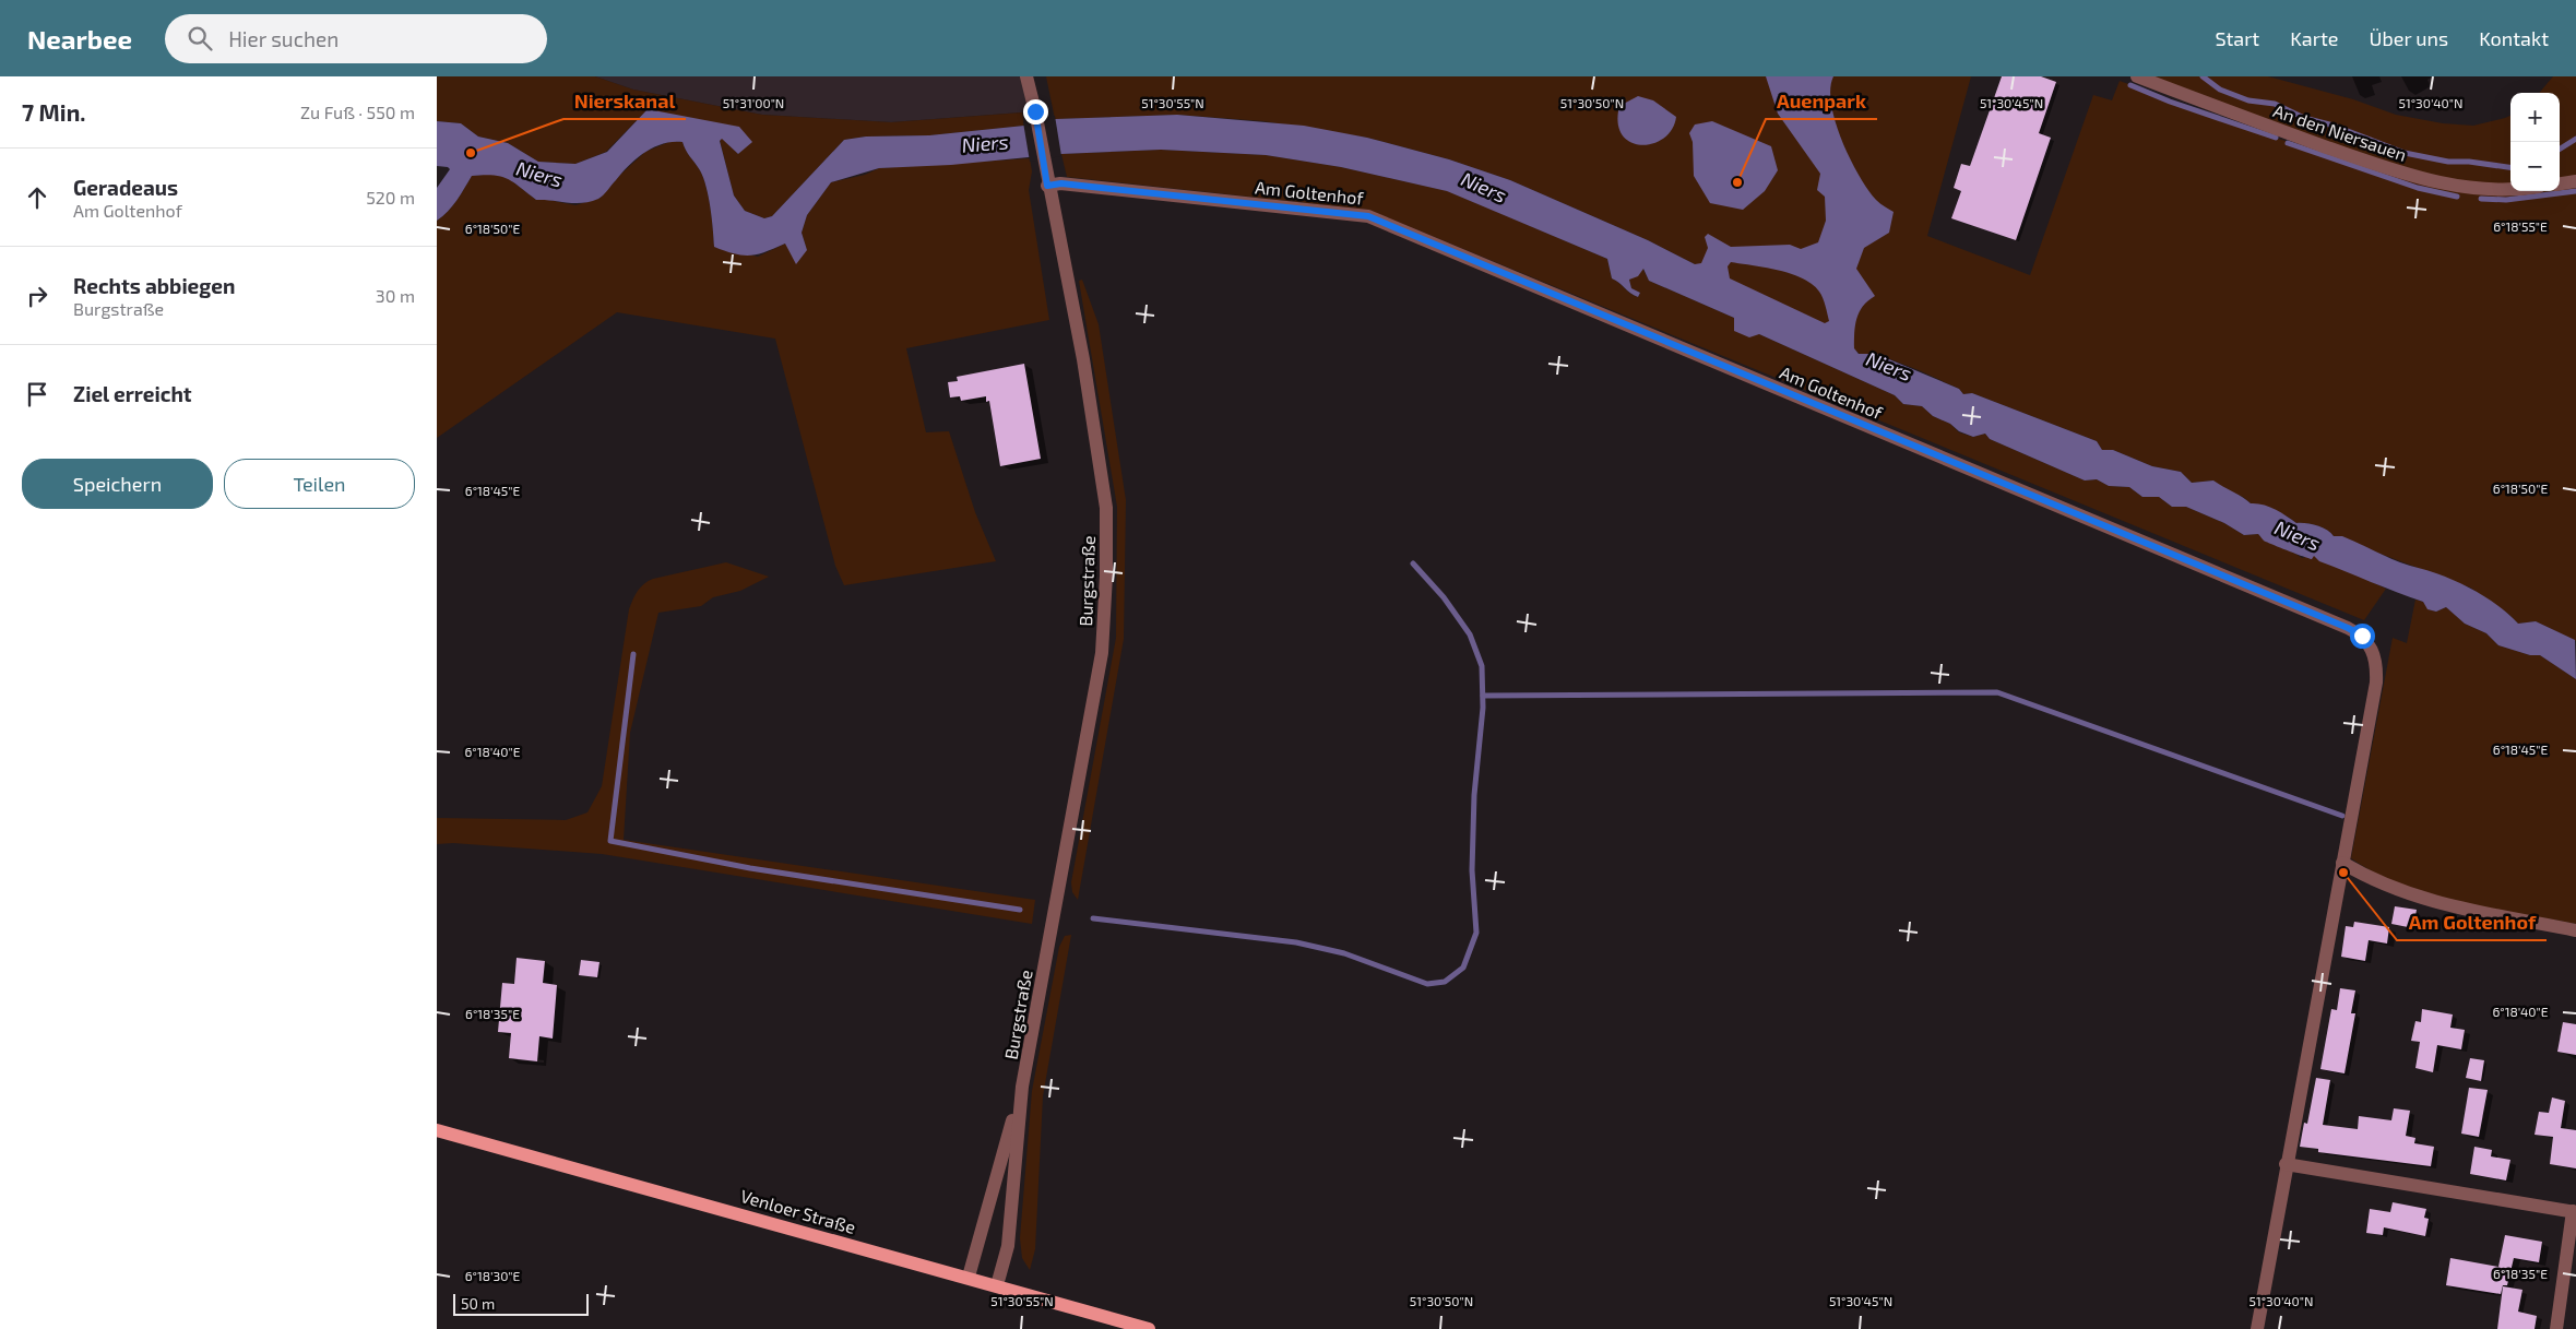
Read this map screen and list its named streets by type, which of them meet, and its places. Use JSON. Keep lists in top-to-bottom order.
{
  "streets": {
    "main road": ["Venloer Straße"],
    "street": ["An den Niersauen", "Am Goltenhof", "Burgstraße"]
  },
  "crossings": [
    ["Am Goltenhof", "Burgstraße"],
    ["Burgstraße", "Venloer Straße"]
  ],
  "water": ["Niers"],
  "places": ["Nierskanal", "Auenpark", "Am Goltenhof"],
  "scale_bar": "50 m",
  "page": {
    "header": "Nearbee",
    "search": "Hier suchen",
    "nav": [
      "Start",
      "Karte",
      "Über uns",
      "Kontakt"
    ],
    "heading": ["7 Min.", "Zu Fuß · 550 m"],
    "map_buttons": ["+", "−"],
    "list": [
      ["Geradeaus", "Am Goltenhof", "520 m"],
      ["Rechts abbiegen", "Burgstraße", "30 m"],
      "Ziel erreicht"
    ],
    "buttons": ["Speichern", "Teilen"],
    "scale": "50 m"
  },
  "coordinates": [
    "51°31'00\"N",
    "51°30'55\"N",
    "51°30'50\"N",
    "51°30'45\"N",
    "51°30'40\"N",
    "6°18'55\"E",
    "6°18'50\"E",
    "6°18'45\"E",
    "6°18'40\"E",
    "6°18'35\"E",
    "6°18'30\"E"
  ]
}
